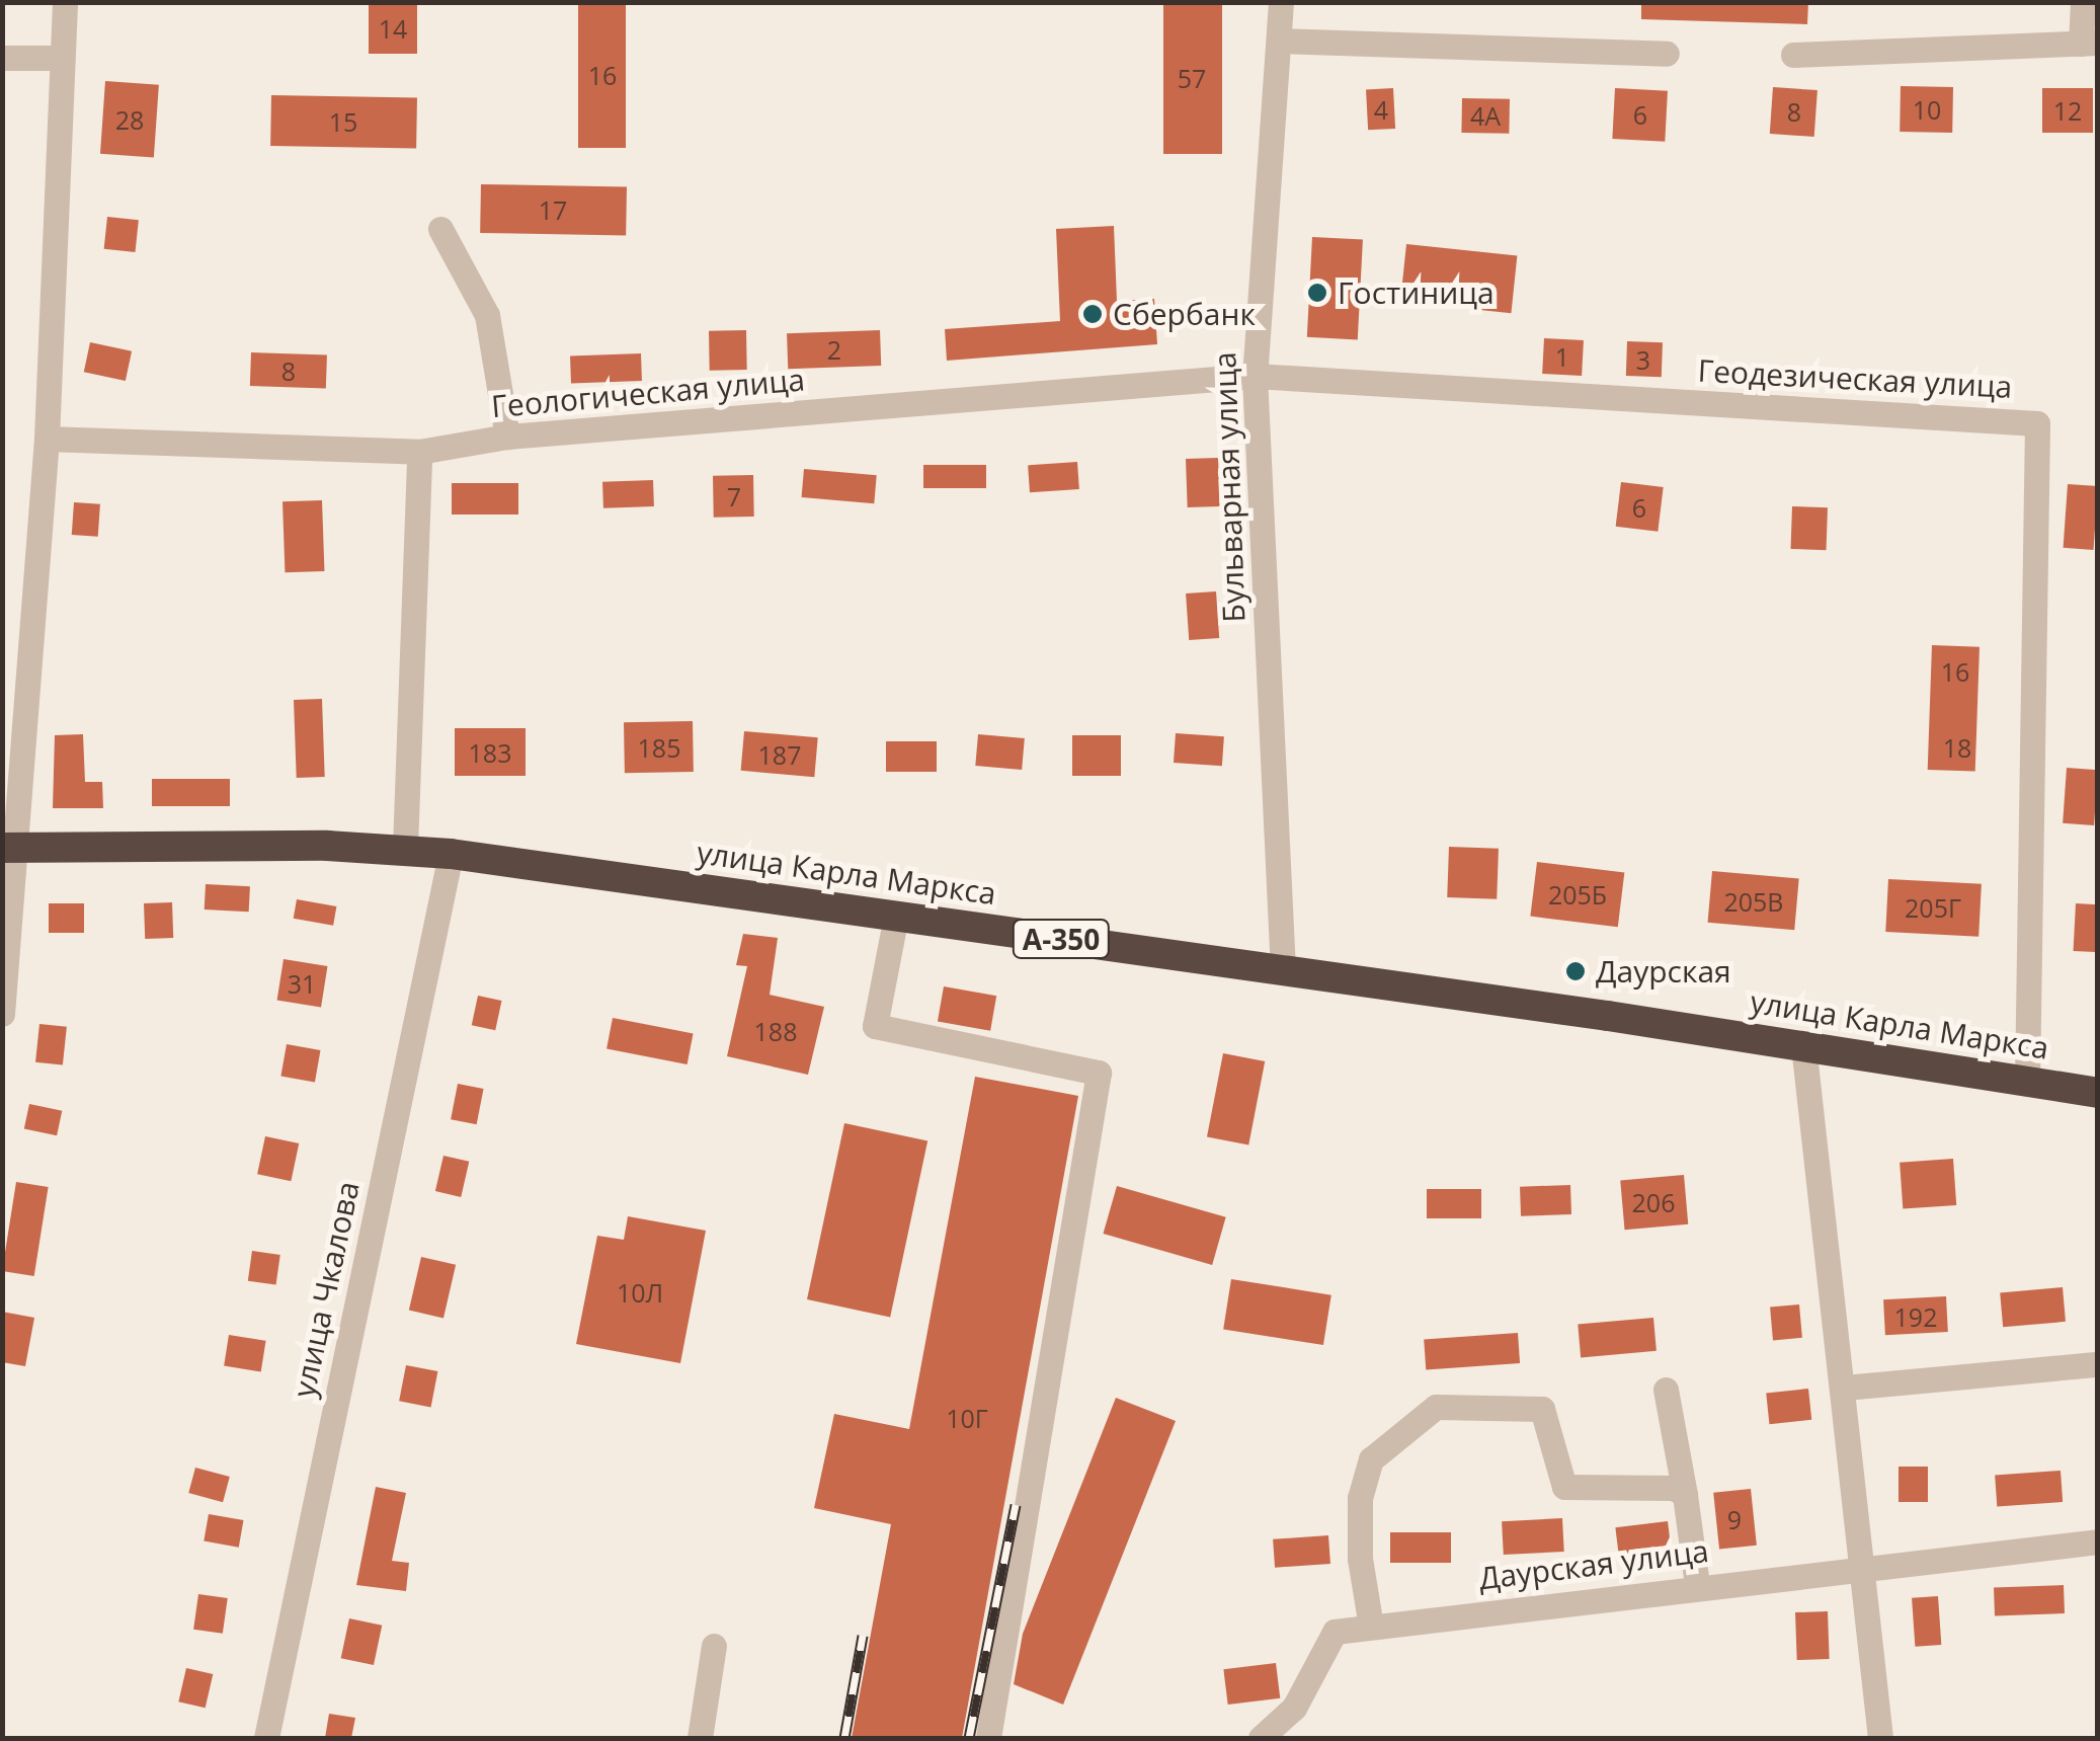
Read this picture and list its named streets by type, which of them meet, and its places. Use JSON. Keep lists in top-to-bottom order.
{
  "streets": {
    "highway": ["улица Карла Маркса", "А-350"],
    "street": [
      "Геодезическая улица",
      "Геологическая улица",
      "Бульварная улица",
      "улица Чкалова",
      "Даурская улица"
    ]
  },
  "crossings": [
    ["Геодезическая улица", "Геологическая улица"],
    ["Геодезическая улица", "Бульварная улица"],
    ["Геодезическая улица", "улица Карла Маркса"],
    ["Геологическая улица", "Бульварная улица"],
    ["Бульварная улица", "улица Карла Маркса"],
    ["улица Карла Маркса", "улица Чкалова"]
  ],
  "places": ["Гостиница", "Сбербанк", "Даурская"],
  "house_numbers": [
    "14",
    "16",
    "57",
    "4",
    "10",
    "12",
    "8",
    "6",
    "4А",
    "28",
    "15",
    "17",
    "2",
    "1",
    "3",
    "8",
    "7",
    "6",
    "16",
    "185",
    "18",
    "183",
    "187",
    "205Б",
    "205В",
    "205Г",
    "31",
    "188",
    "206",
    "10Л",
    "192",
    "10Г",
    "9"
  ]
}
